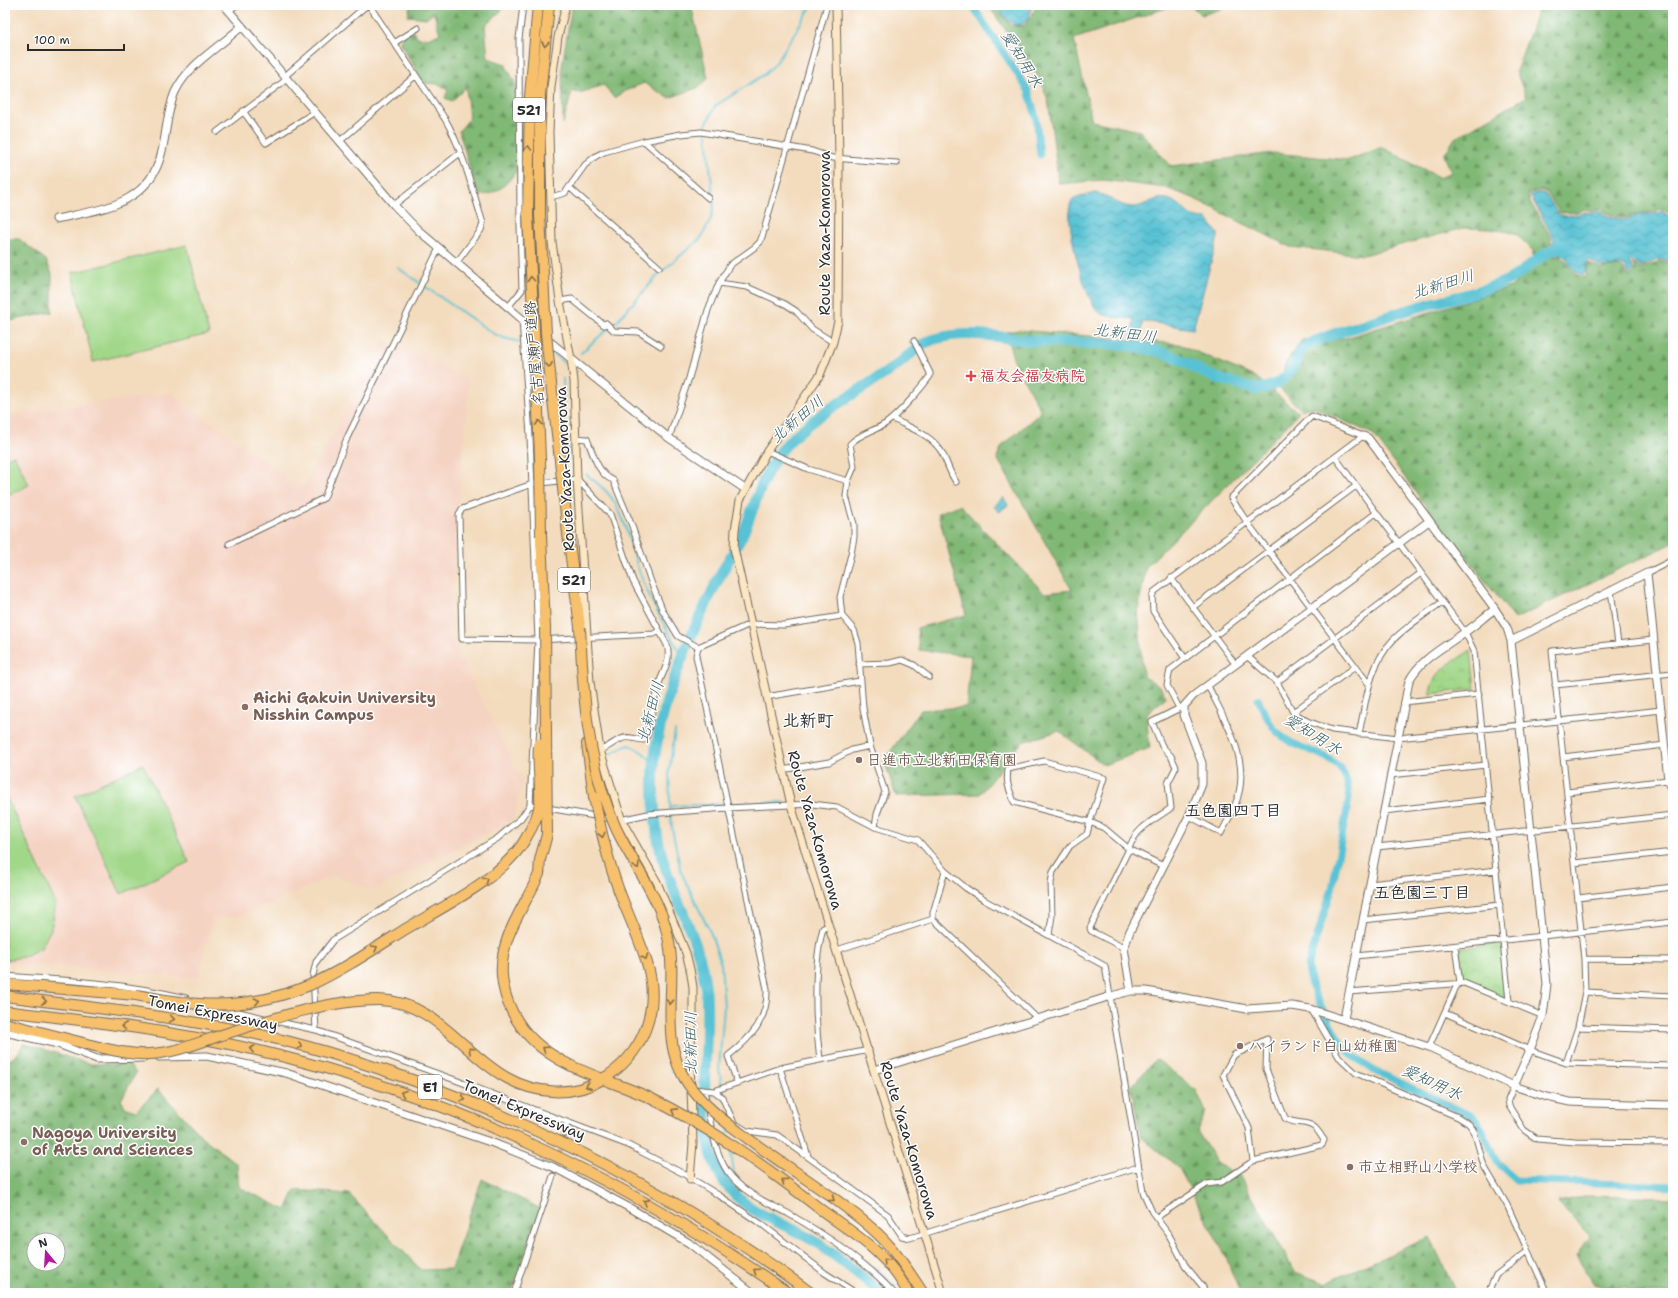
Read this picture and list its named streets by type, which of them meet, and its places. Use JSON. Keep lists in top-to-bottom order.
{
  "streets": {
    "highway": [
      "521",
      "名古屋瀬戸道路",
      "Tomei Expressway",
      "E1"
    ],
    "main road": ["Route Yaza-Komorowa"]
  },
  "districts": ["北新町", "五色園四丁目", "五色園三丁目"],
  "water": ["愛知用水", "北新田川"],
  "places": {
    "health": ["福友会福友病院"],
    "other": [
      "Aichi Gakuin University Nisshin Campus",
      "日進市立北新田保育園",
      "ハイランド白山幼稚園",
      "Nagoya University of Arts and Sciences",
      "市立相野山小学校"
    ]
  },
  "scale_bar": "100 m",
  "north": "top"
}
